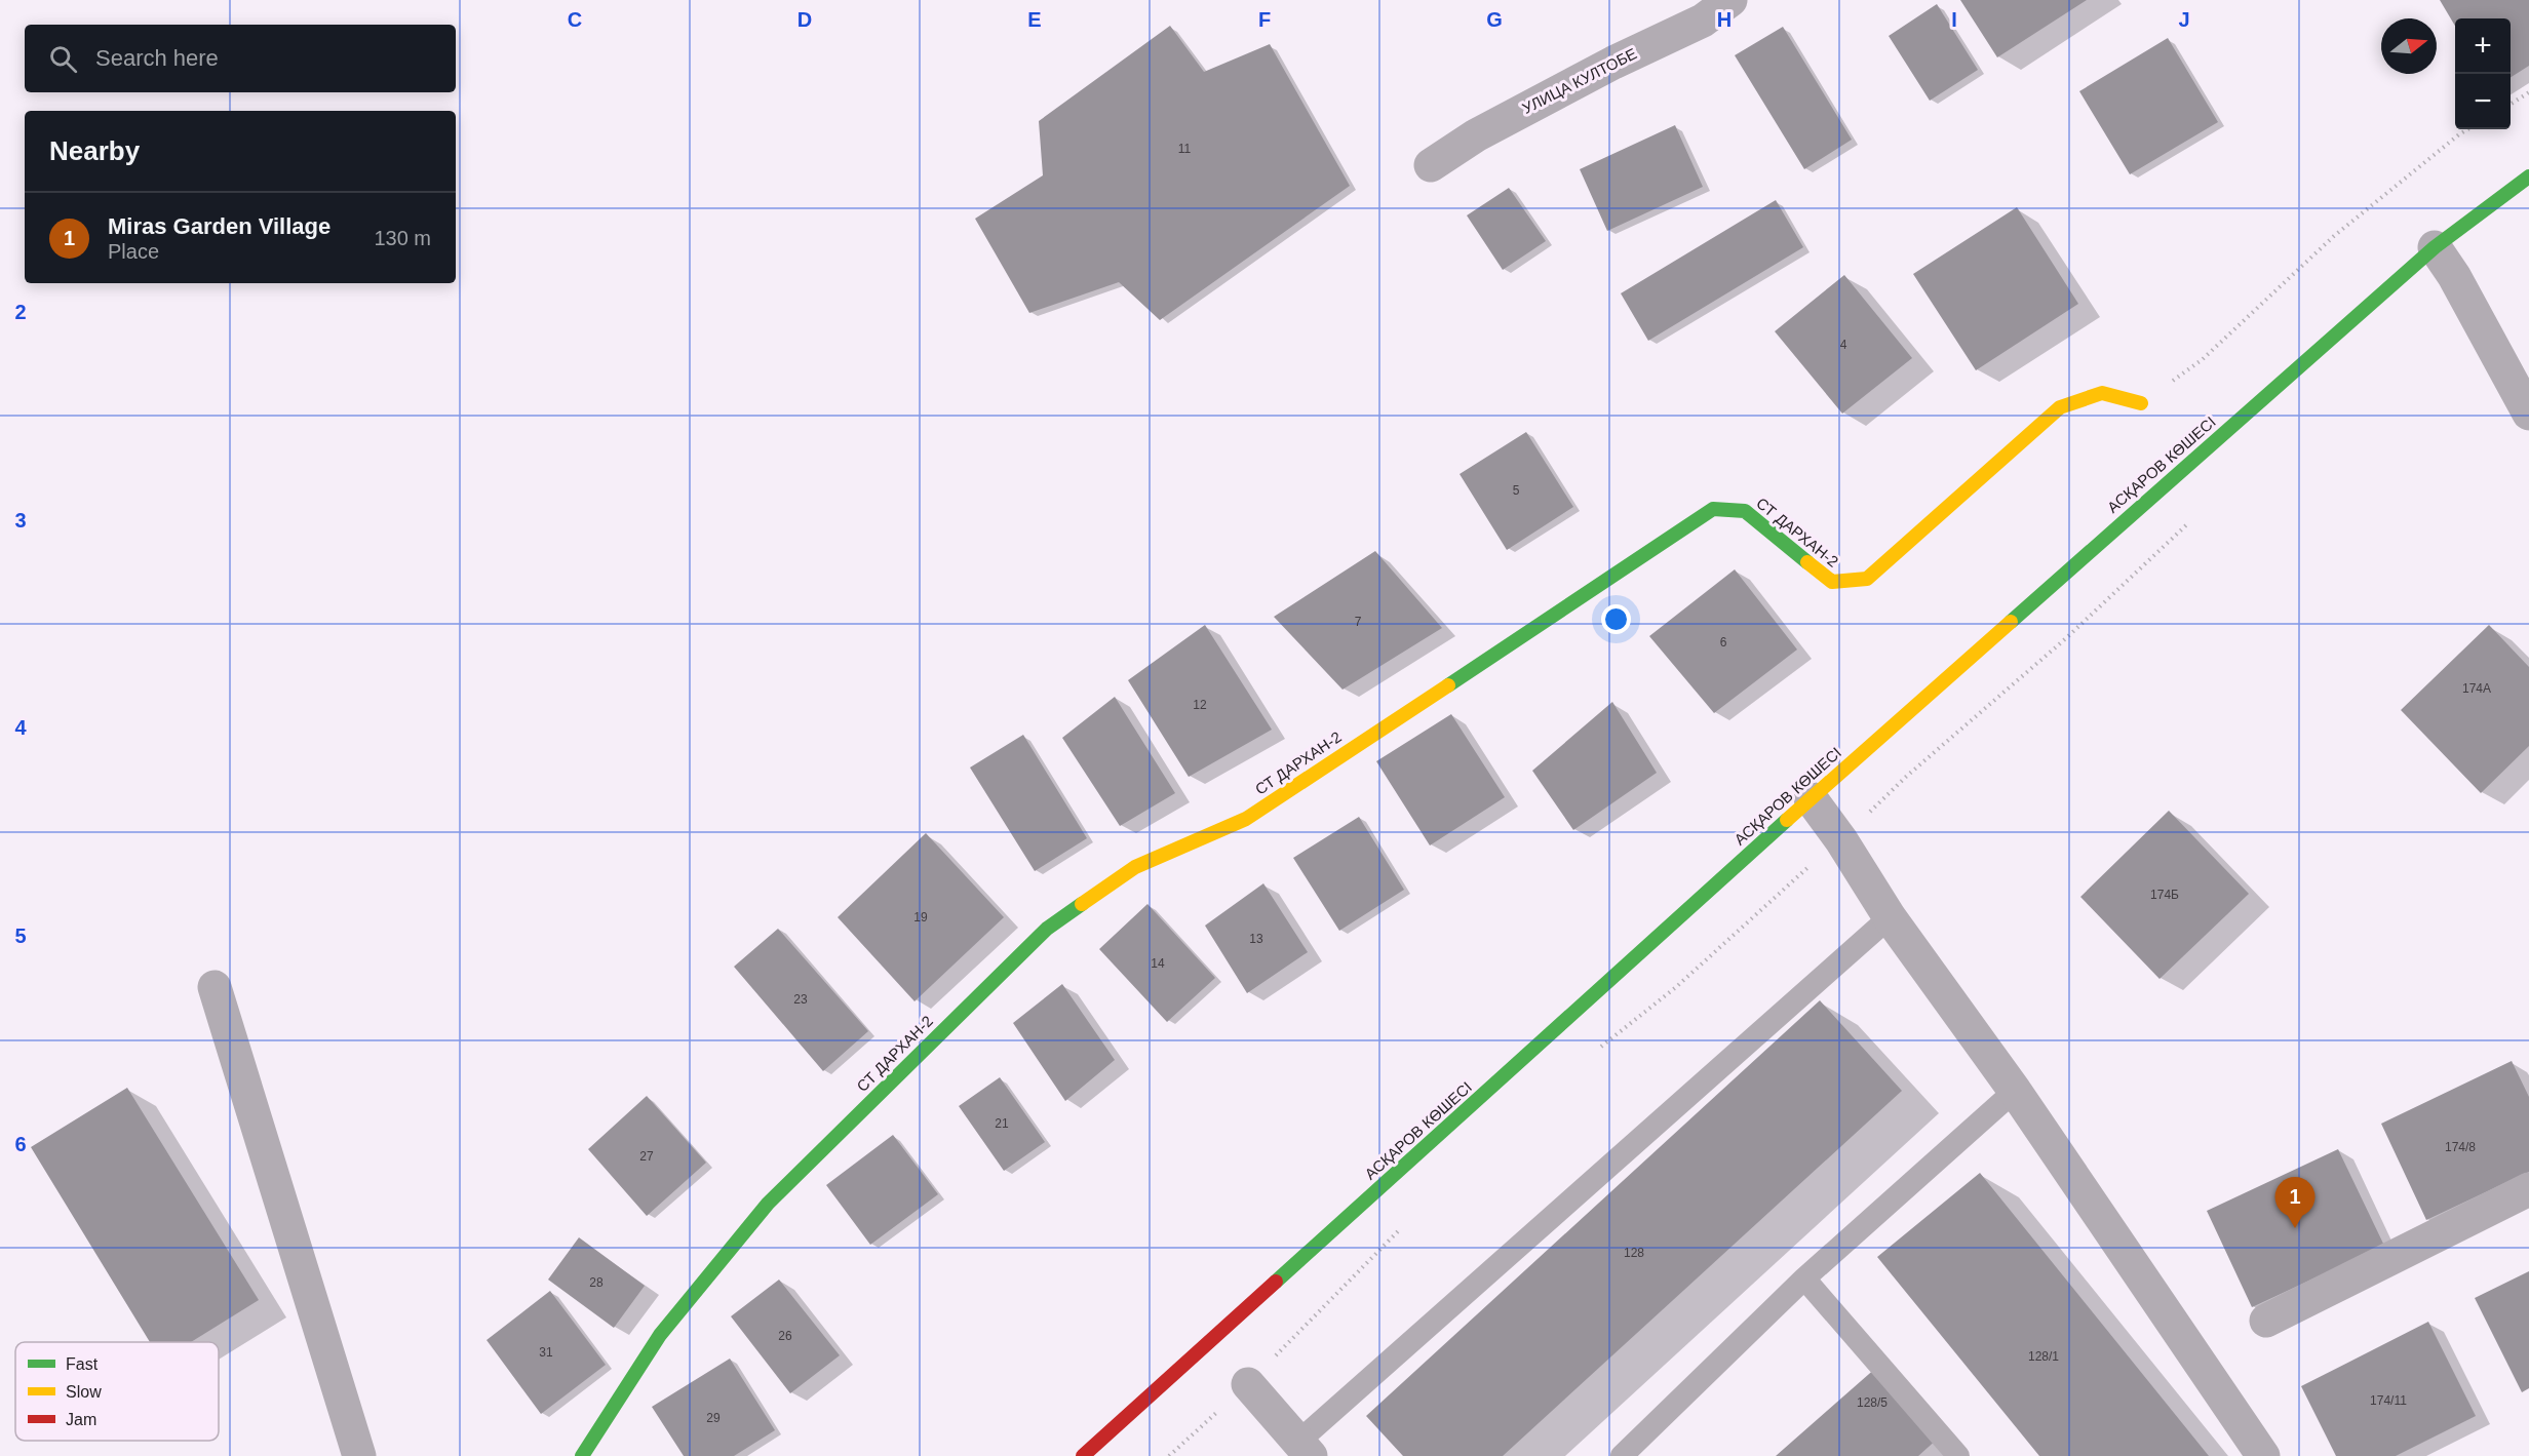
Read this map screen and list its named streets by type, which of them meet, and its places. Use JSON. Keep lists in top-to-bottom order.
{
  "streets": {
    "street": ["УЛИЦА КУЛТОБЕ", "АСҚАРОВ КӨШЕСІ", "СТ ДАРХАН-2"]
  },
  "house_numbers": [
    "11",
    "4",
    "5",
    "7",
    "6",
    "174А",
    "12",
    "174Б",
    "19",
    "13",
    "14",
    "23",
    "21",
    "174/8",
    "27",
    "128",
    "28",
    "26",
    "31",
    "128/1",
    "174/11",
    "128/5",
    "29"
  ],
  "legend": ["Fast", "Slow", "Jam"],
  "north": "right",
  "page": {
    "map_buttons": ["+", "−"],
    "search": "Search here",
    "heading": "Nearby",
    "list": [
      {
        "mark": "1",
        "name": "Miras Garden Village",
        "note": "Place",
        "value": "130 m"
      }
    ],
    "pins": "1"
  },
  "grid": {
    "columns": [
      "C",
      "D",
      "E",
      "F",
      "G",
      "H",
      "I",
      "J"
    ],
    "rows": [
      "2",
      "3",
      "4",
      "5",
      "6"
    ]
  }
}
